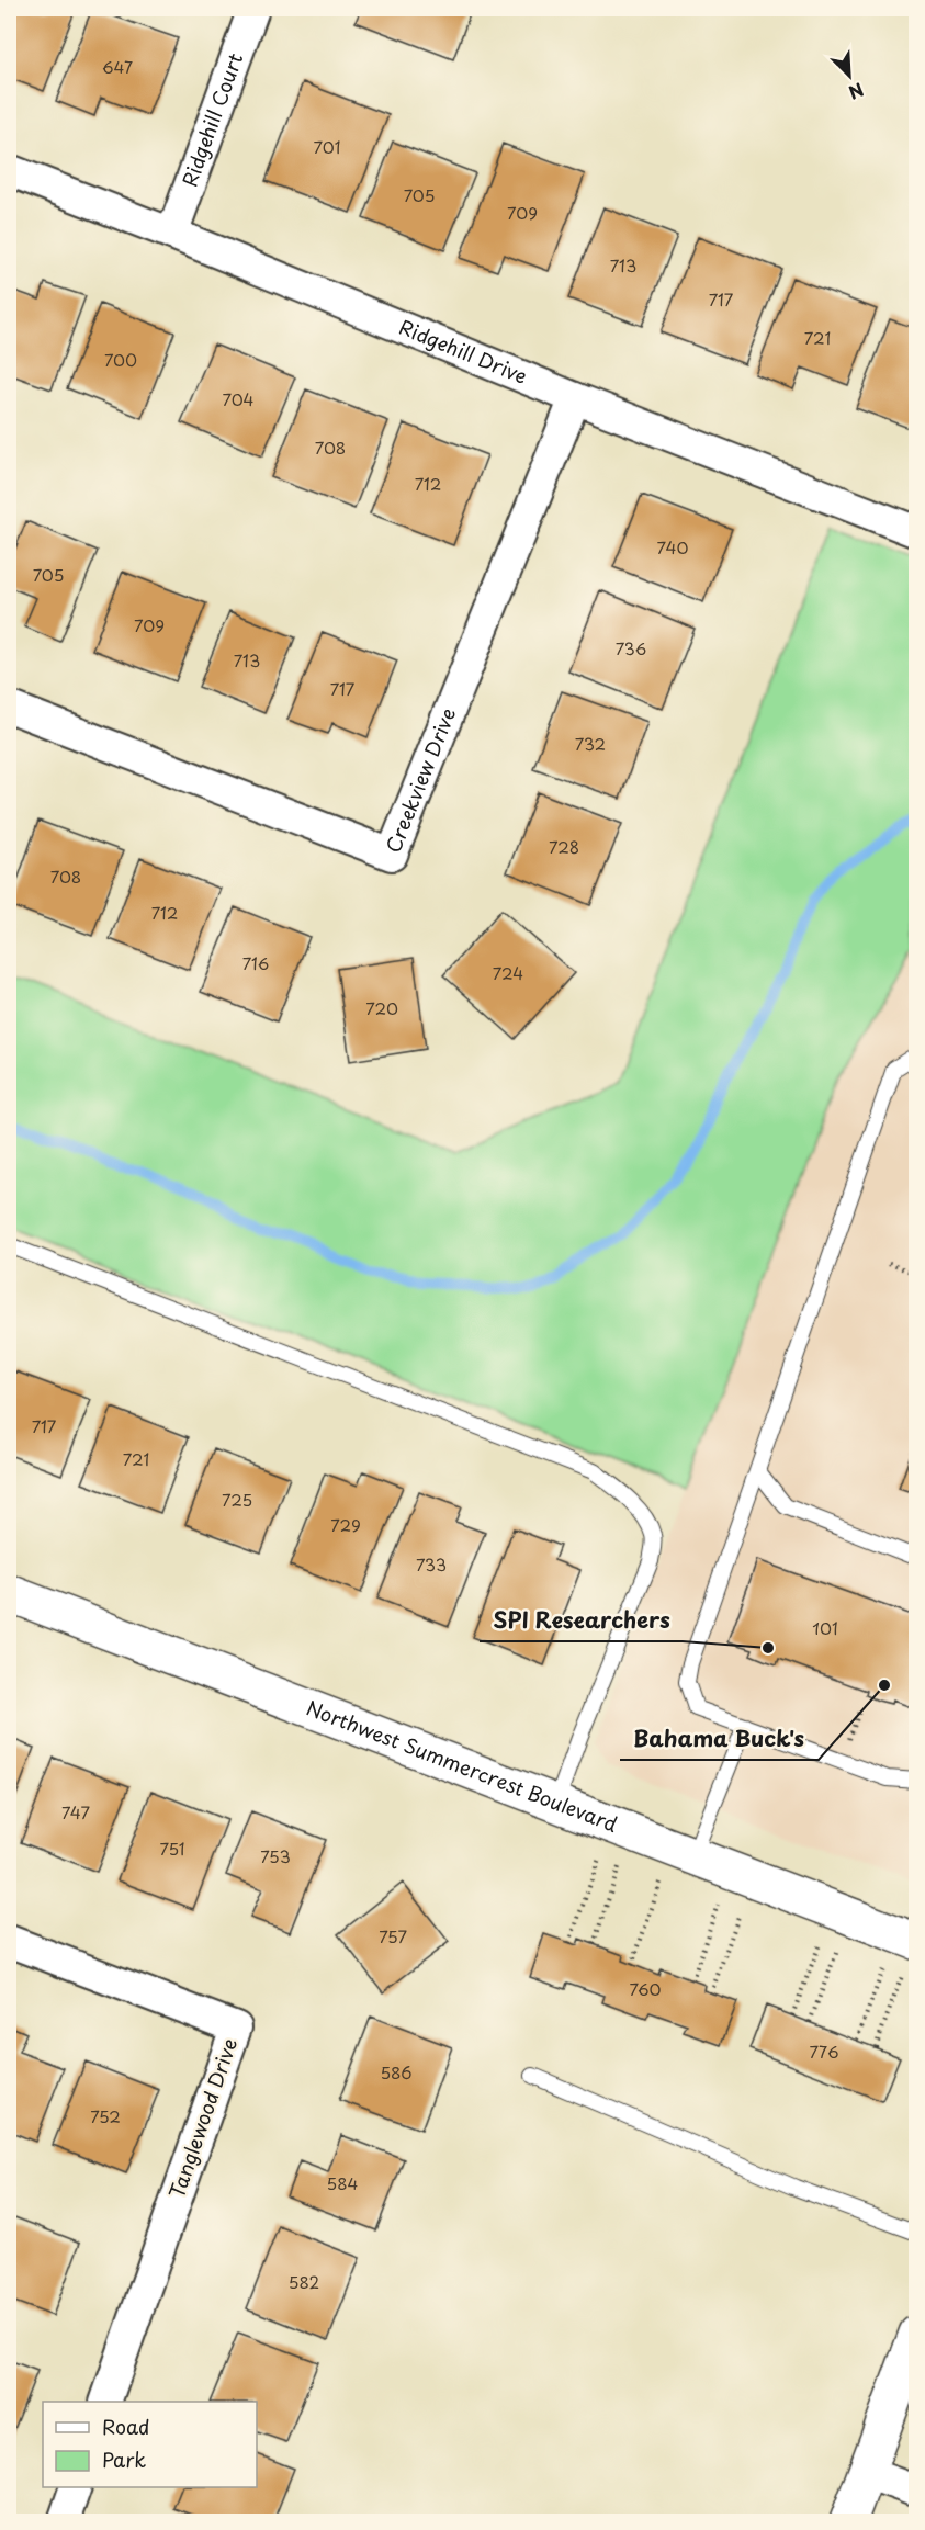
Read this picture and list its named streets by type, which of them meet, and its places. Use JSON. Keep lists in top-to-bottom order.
{
  "streets": {
    "street": [
      "Ridgehill Court",
      "Ridgehill Drive",
      "Creekview Drive",
      "Northwest Summercrest Boulevard",
      "Tanglewood Drive"
    ]
  },
  "crossings": [
    ["Ridgehill Court", "Ridgehill Drive"],
    ["Ridgehill Drive", "Creekview Drive"]
  ],
  "places": ["SPI Researchers", "Bahama Buck's"],
  "house_numbers": [
    "647",
    "701",
    "705",
    "709",
    "713",
    "717",
    "721",
    "700",
    "704",
    "708",
    "712",
    "740",
    "705",
    "709",
    "736",
    "713",
    "717",
    "732",
    "728",
    "708",
    "712",
    "716",
    "724",
    "720",
    "717",
    "721",
    "725",
    "729",
    "733",
    "101",
    "747",
    "751",
    "753",
    "757",
    "760",
    "776",
    "586",
    "752",
    "584",
    "582"
  ],
  "legend": ["Road", "Park"],
  "north": "bottom right"
}
